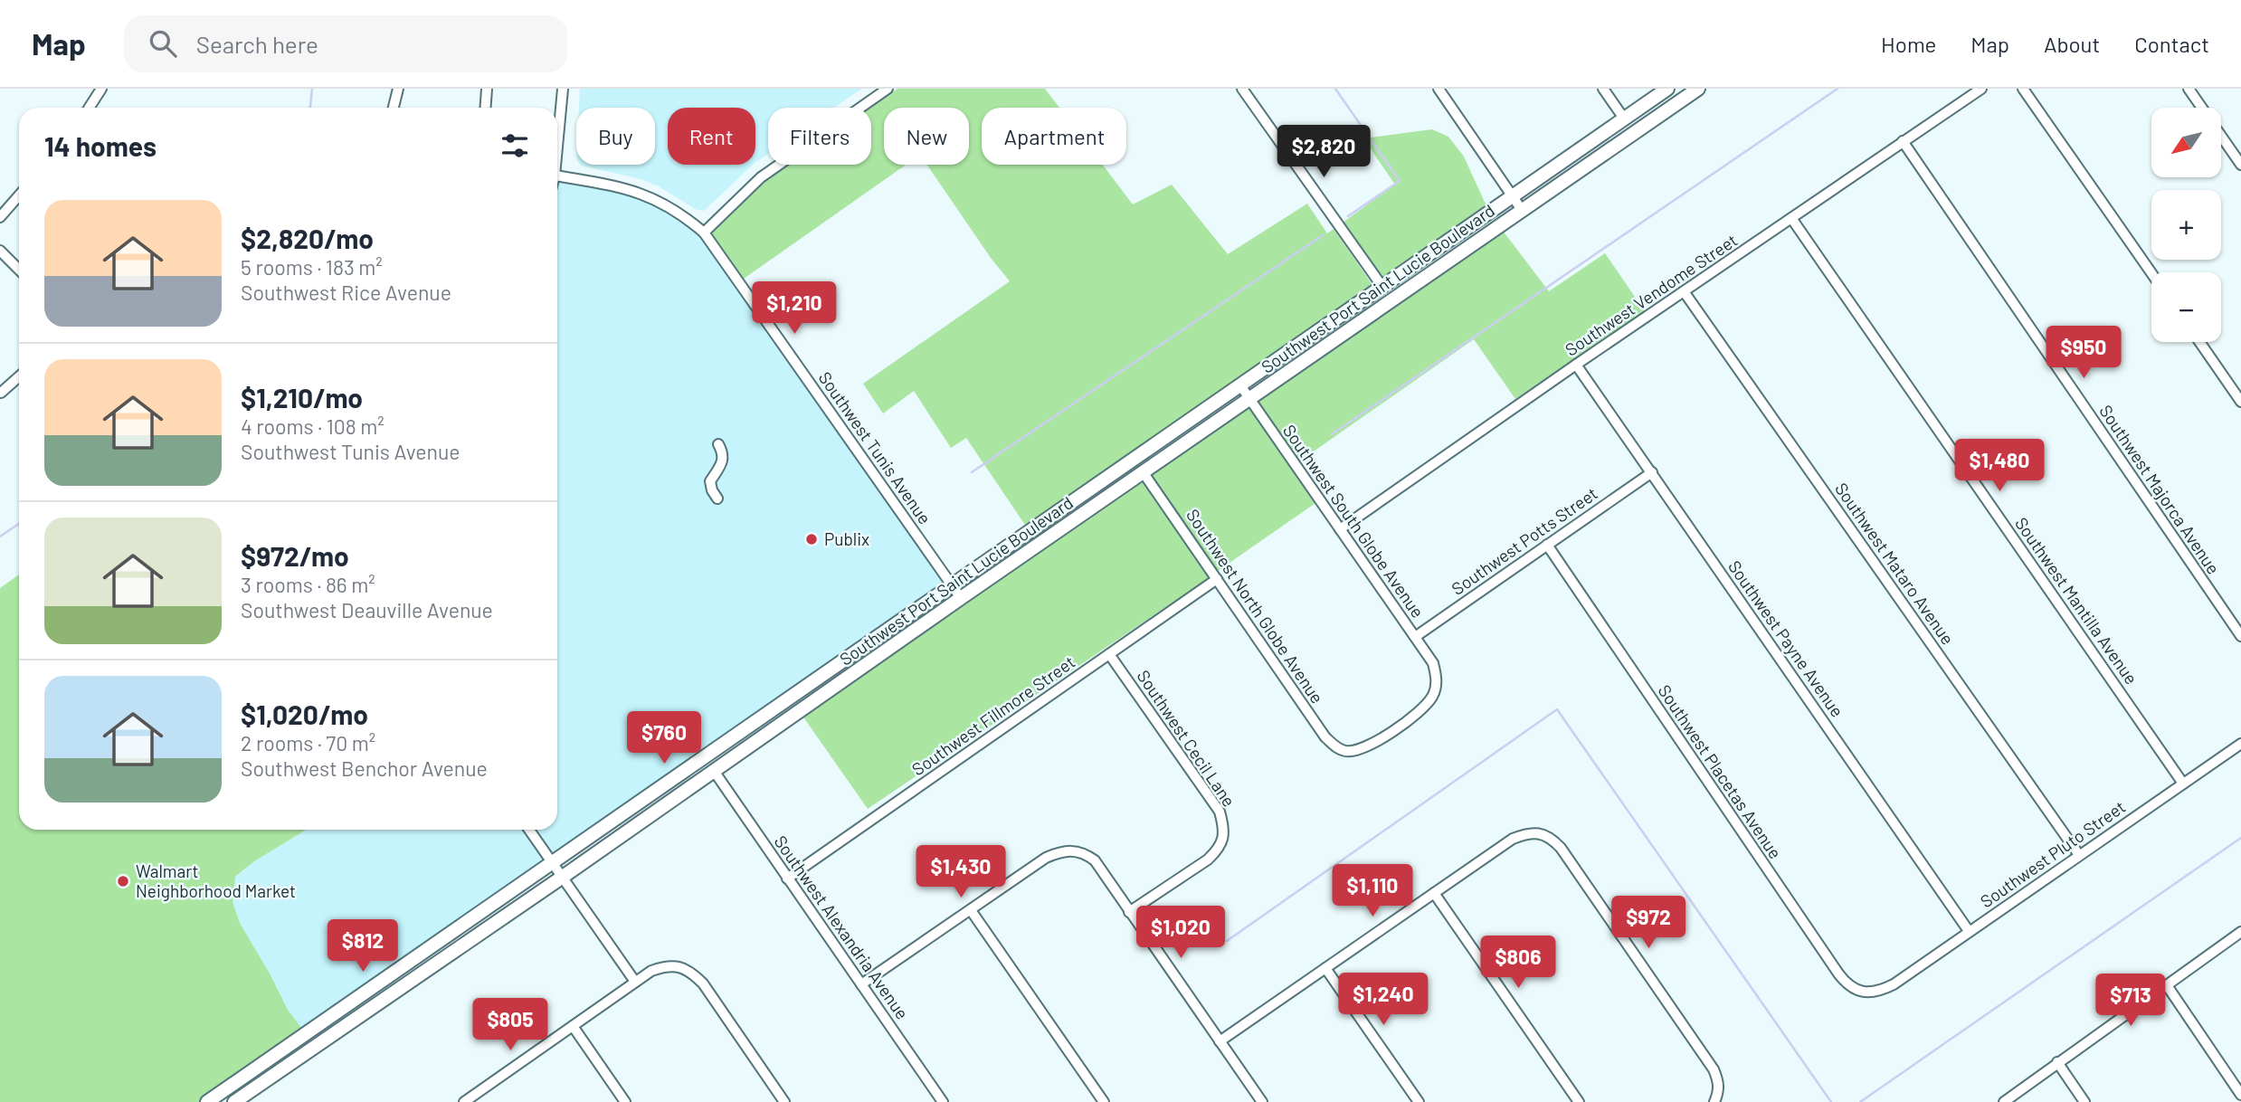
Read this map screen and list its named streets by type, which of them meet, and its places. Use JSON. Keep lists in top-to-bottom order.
{
  "streets": {
    "main road": ["Southwest Port Saint Lucie Boulevard"],
    "street": [
      "Southwest Vendome Street",
      "Southwest Tunis Avenue",
      "Southwest Majorca Avenue",
      "Southwest South Globe Avenue",
      "Southwest Potts Street",
      "Southwest Mataro Avenue",
      "Southwest Mantilla Avenue",
      "Southwest North Globe Avenue",
      "Southwest Payne Avenue",
      "Southwest Fillmore Street",
      "Southwest Cecil Lane",
      "Southwest Placetas Avenue",
      "Southwest Pluto Street",
      "Southwest Alexandria Avenue"
    ]
  },
  "crossings": [
    ["Southwest Port Saint Lucie Boulevard", "Southwest Tunis Avenue"],
    ["Southwest Port Saint Lucie Boulevard", "Southwest South Globe Avenue"],
    ["Southwest Port Saint Lucie Boulevard", "Southwest North Globe Avenue"],
    ["Southwest Port Saint Lucie Boulevard", "Southwest Alexandria Avenue"],
    ["Southwest Vendome Street", "Southwest Majorca Avenue"],
    ["Southwest Vendome Street", "Southwest South Globe Avenue"],
    ["Southwest Vendome Street", "Southwest Mataro Avenue"],
    ["Southwest Vendome Street", "Southwest Mantilla Avenue"],
    ["Southwest Vendome Street", "Southwest Payne Avenue"],
    ["Southwest South Globe Avenue", "Southwest Potts Street"],
    ["Southwest South Globe Avenue", "Southwest North Globe Avenue"],
    ["Southwest Potts Street", "Southwest Payne Avenue"],
    ["Southwest Potts Street", "Southwest Placetas Avenue"],
    ["Southwest Mataro Avenue", "Southwest Pluto Street"],
    ["Southwest Mantilla Avenue", "Southwest Pluto Street"],
    ["Southwest North Globe Avenue", "Southwest Fillmore Street"],
    ["Southwest Payne Avenue", "Southwest Pluto Street"],
    ["Southwest Fillmore Street", "Southwest Cecil Lane"],
    ["Southwest Fillmore Street", "Southwest Alexandria Avenue"],
    ["Southwest Placetas Avenue", "Southwest Pluto Street"]
  ],
  "places": ["Publix", "Walmart Neighborhood Market"],
  "north": "bottom left",
  "page": {
    "header": "Map",
    "search": "Search here",
    "nav": [
      "Home",
      "Map",
      "About",
      "Contact"
    ],
    "map_buttons": ["+", "−"],
    "chip": [
      "Buy",
      "Rent",
      "Filters",
      "New",
      "Apartment"
    ],
    "heading": "14 homes",
    "price": [
      "$2,820",
      "$1,210",
      "$950",
      "$1,480",
      "$760",
      "$1,430",
      "$1,110",
      "$972",
      "$1,020",
      "$812",
      "$806",
      "$1,240",
      "$713",
      "$805"
    ],
    "list": [
      {
        "name": "$2,820/mo",
        "note": "5 rooms · 183 m² · Southwest Rice Avenue"
      },
      {
        "name": "$1,210/mo",
        "note": "4 rooms · 108 m² · Southwest Tunis Avenue"
      },
      {
        "name": "$972/mo",
        "note": "3 rooms · 86 m² · Southwest Deauville Avenue"
      },
      {
        "name": "$1,020/mo",
        "note": "2 rooms · 70 m² · Southwest Benchor Avenue"
      }
    ]
  }
}
